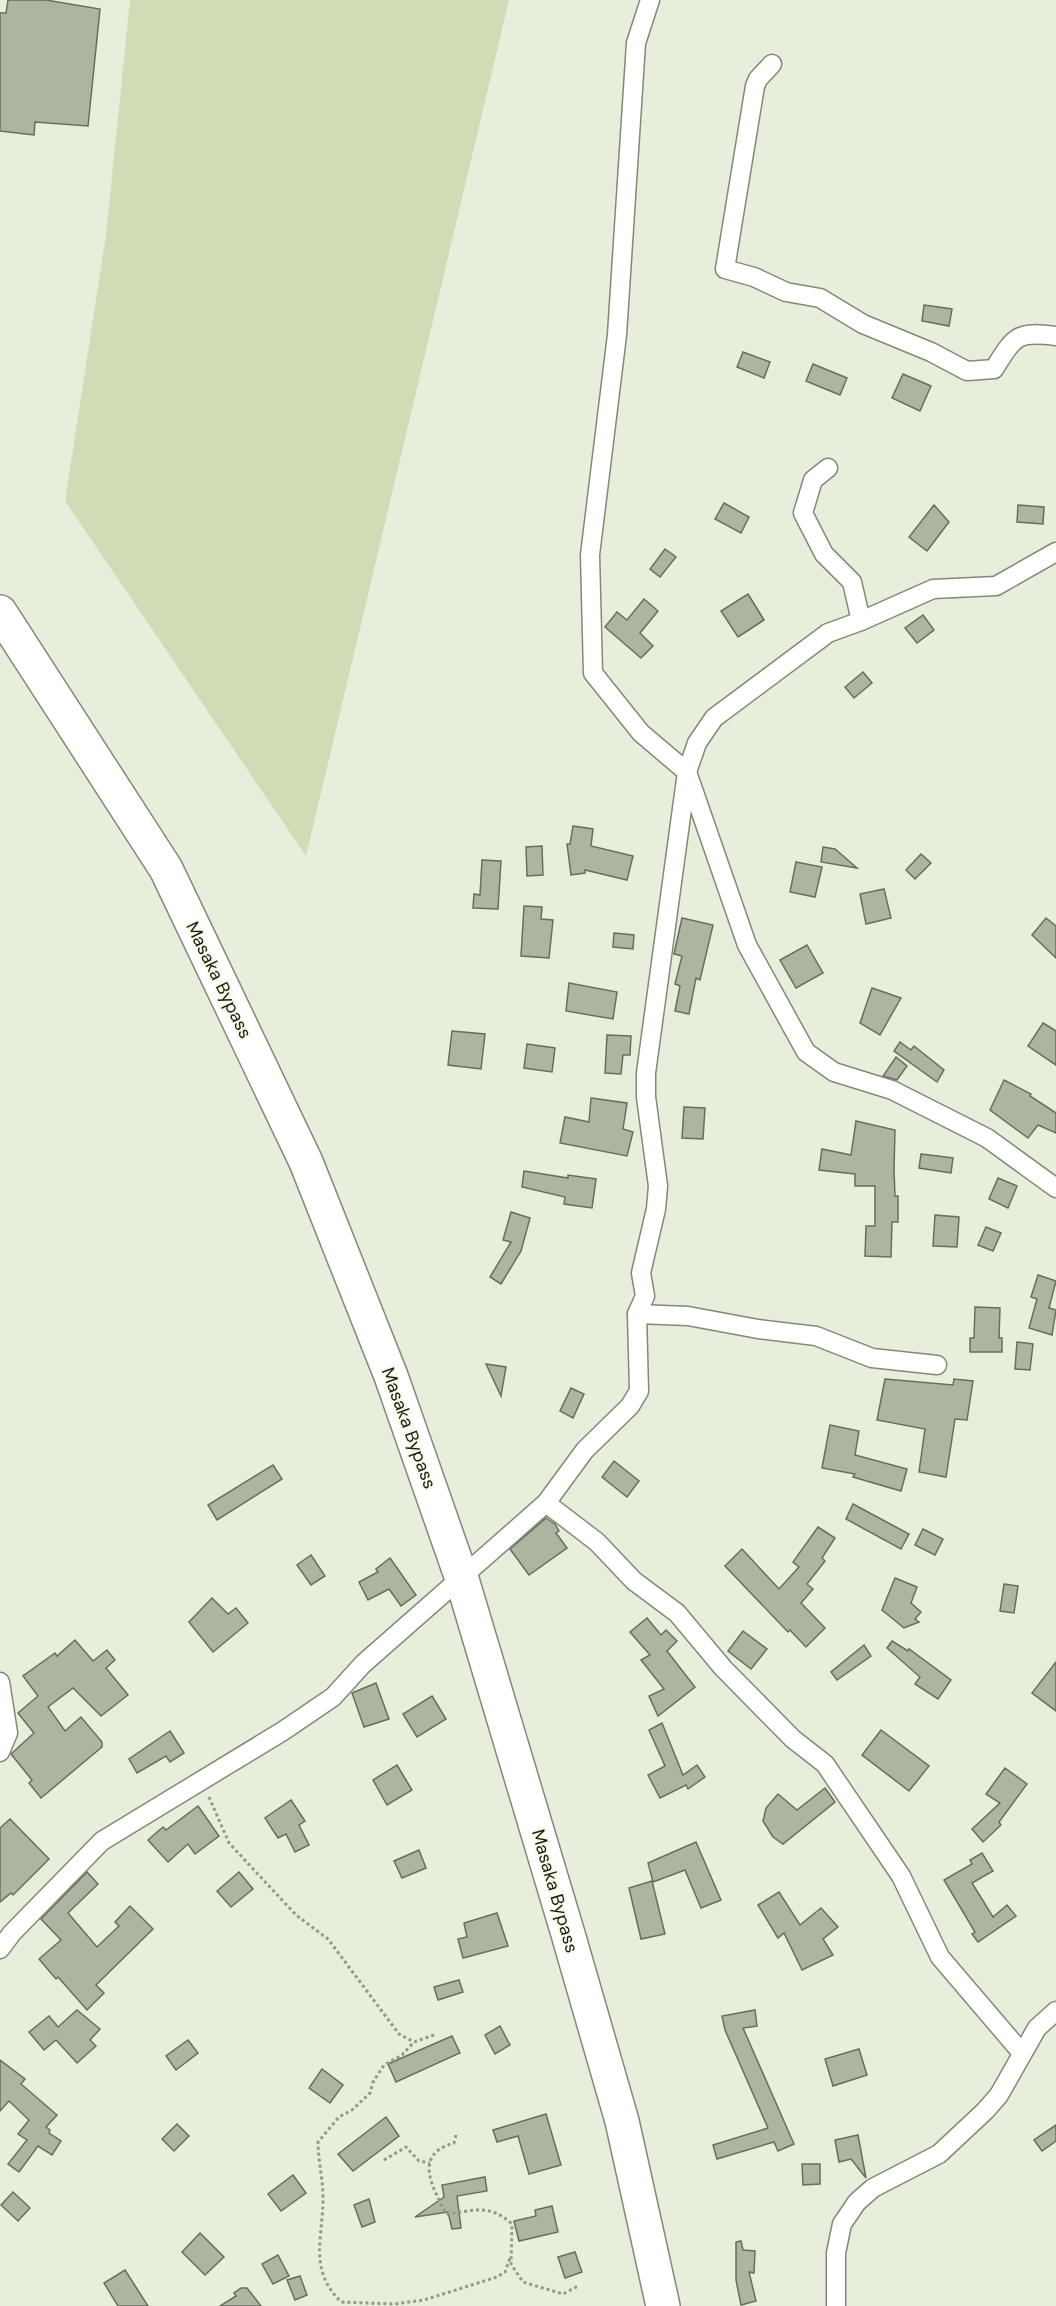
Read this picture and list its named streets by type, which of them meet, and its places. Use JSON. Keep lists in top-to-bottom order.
{
  "streets": {
    "highway": ["Masaka Bypass"]
  }
}
